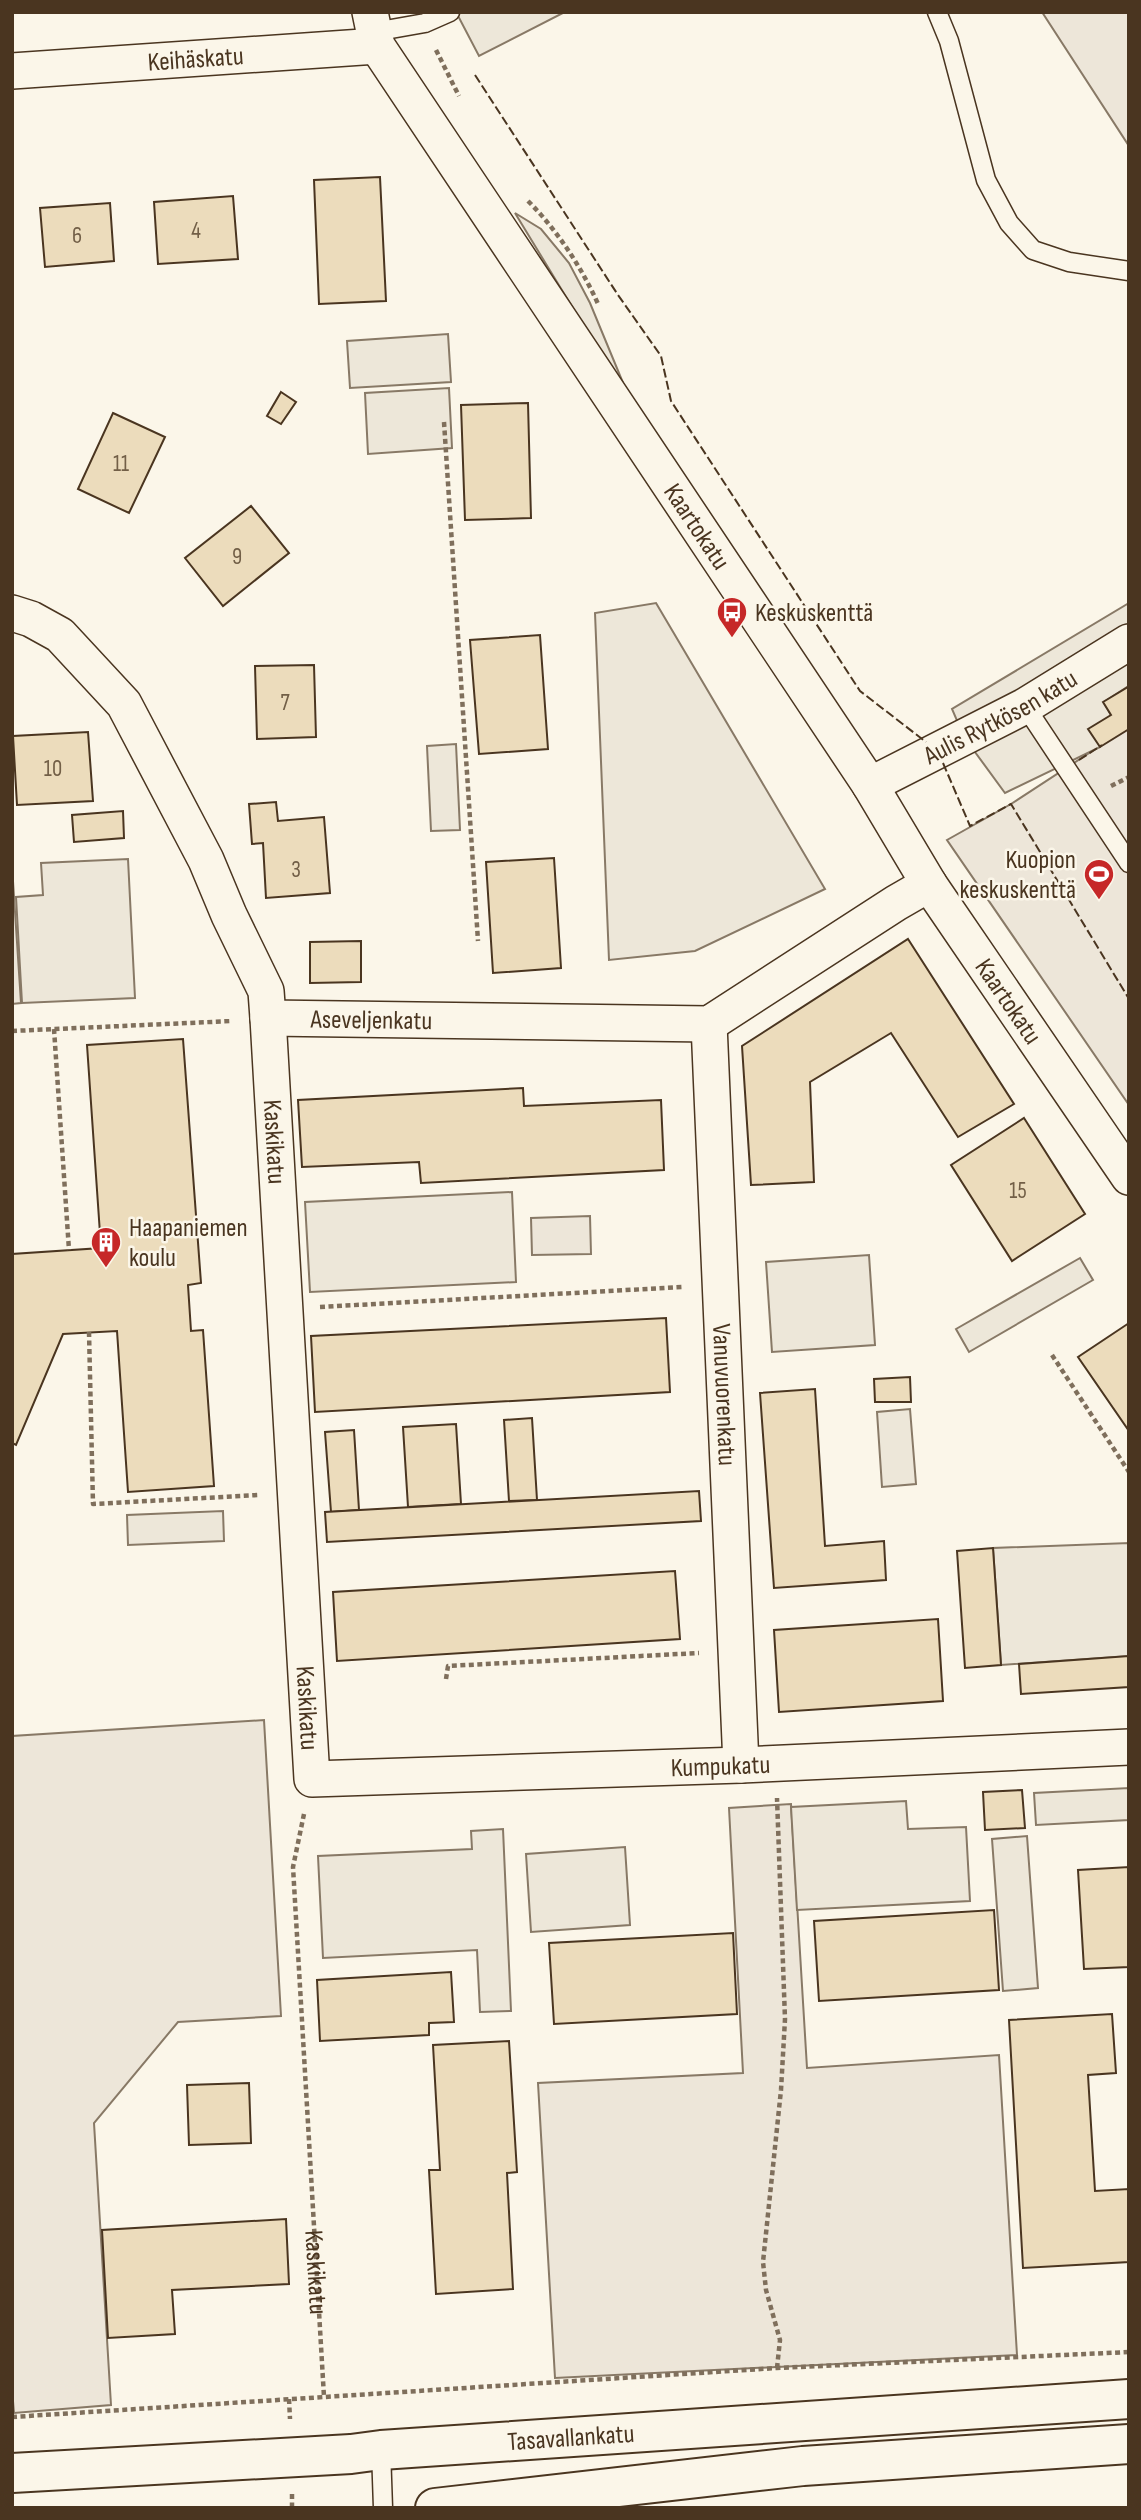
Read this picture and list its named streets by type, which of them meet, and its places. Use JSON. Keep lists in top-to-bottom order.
{
  "streets": {
    "main road": ["Tasavallankatu"],
    "street": [
      "Keihäskatu",
      "Kaartokatu",
      "Aulis Rytkösen katu",
      "Aseveljenkatu",
      "Kaskikatu",
      "Vanuvuorenkatu",
      "Kumpukatu"
    ]
  },
  "crossings": [
    ["Keihäskatu", "Kaartokatu"],
    ["Kaartokatu", "Aulis Rytkösen katu"],
    ["Aseveljenkatu", "Kaskikatu"],
    ["Aseveljenkatu", "Vanuvuorenkatu"],
    ["Kaskikatu", "Kumpukatu"],
    ["Vanuvuorenkatu", "Kumpukatu"]
  ],
  "places": {
    "bus stop": ["Keskuskenttä"],
    "sports": ["Kuopion keskuskenttä"],
    "building": ["Haapaniemen koulu"]
  },
  "house_numbers": [
    "4",
    "6",
    "11",
    "9",
    "7",
    "10",
    "3",
    "15"
  ]
}
